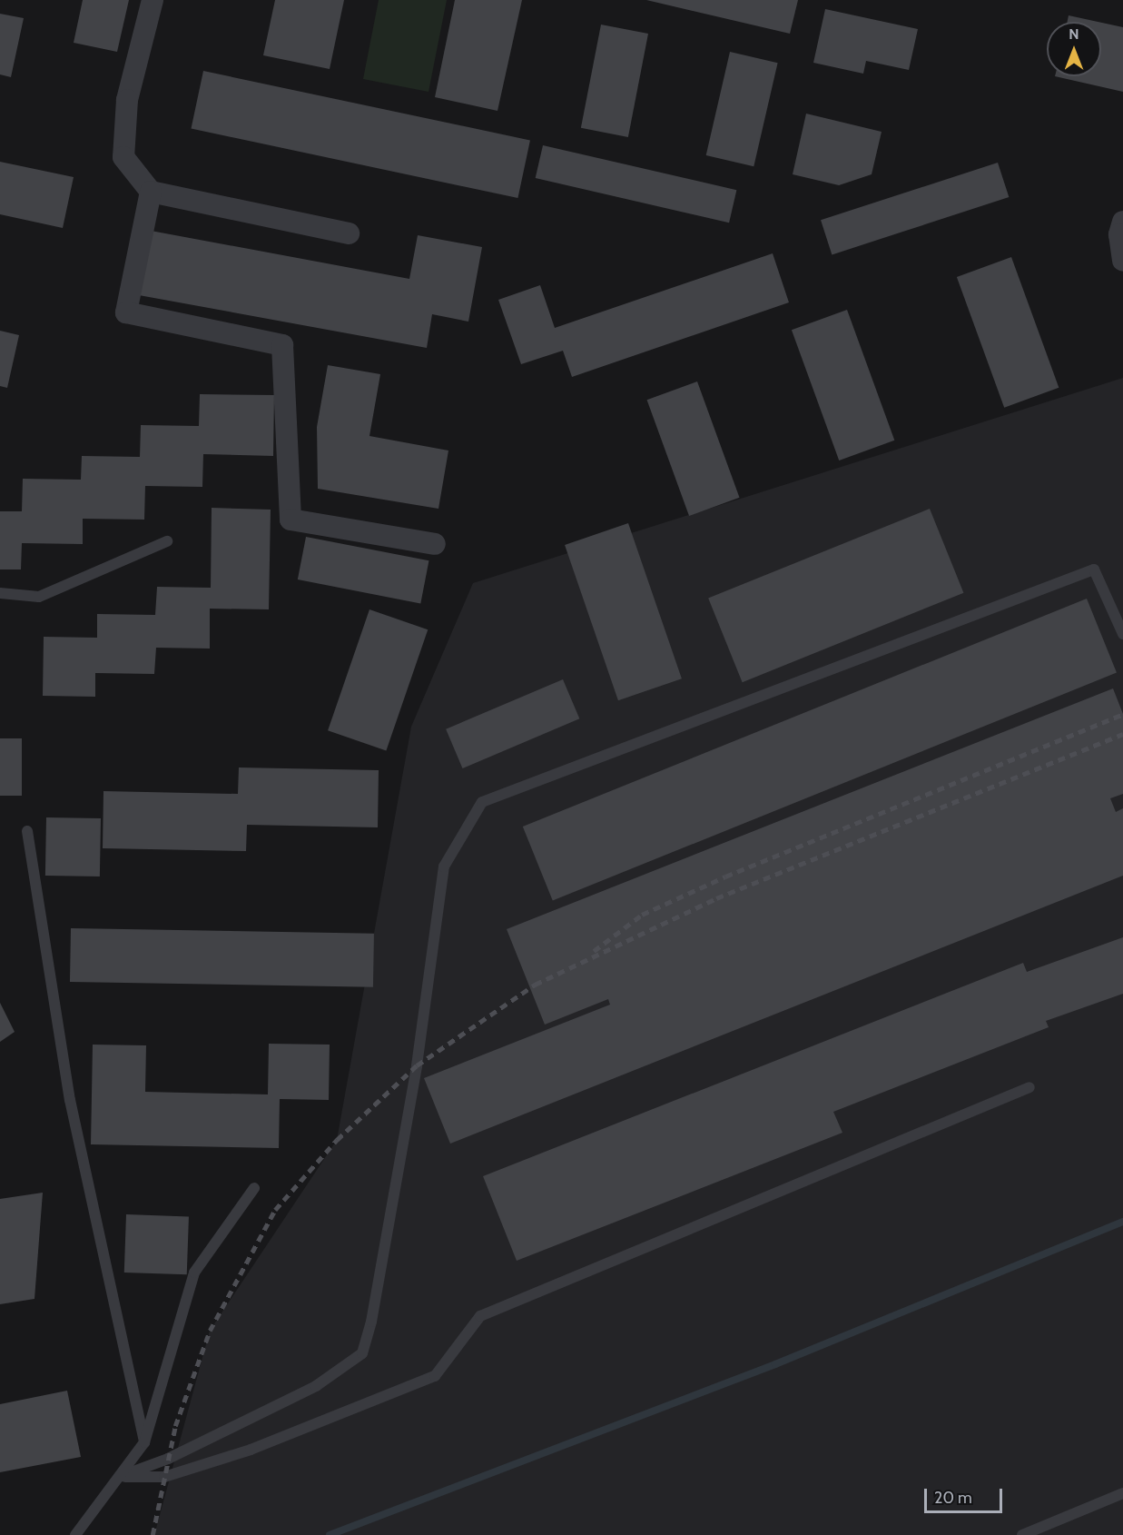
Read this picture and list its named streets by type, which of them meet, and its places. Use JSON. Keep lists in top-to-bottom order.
{
  "scale_bar": "20 m",
  "north": "top"
}
